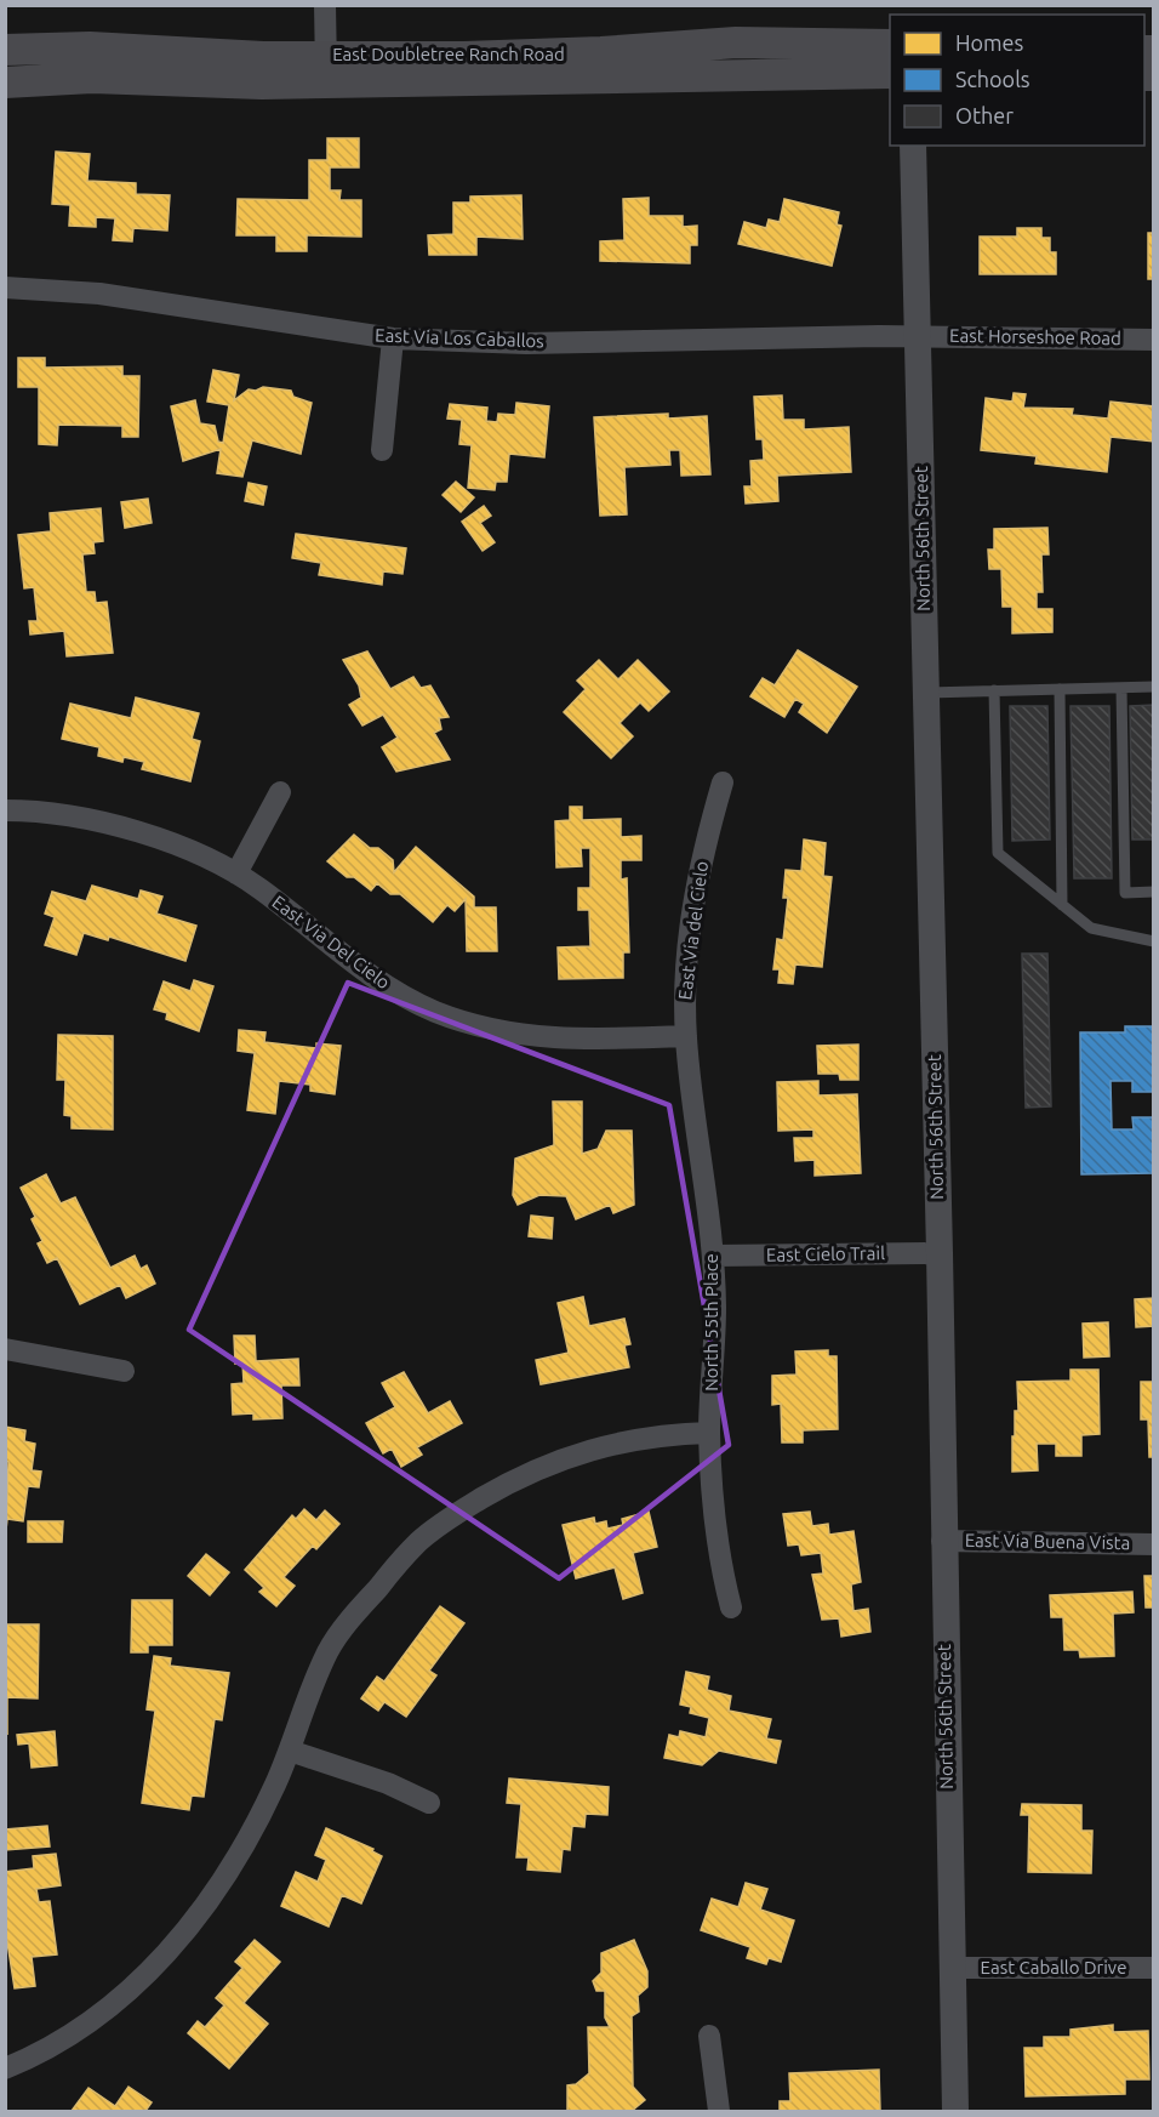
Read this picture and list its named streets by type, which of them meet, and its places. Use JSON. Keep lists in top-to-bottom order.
{
  "streets": {
    "main road": ["East Doubletree Ranch Road"],
    "street": [
      "East Horseshoe Road",
      "East Via Los Caballos",
      "North 56th Street",
      "East Via del Cielo",
      "East Via Del Cielo",
      "East Cielo Trail",
      "North 55th Place",
      "East Via Buena Vista",
      "East Caballo Drive"
    ]
  },
  "crossings": [
    ["East Horseshoe Road", "East Via Los Caballos"],
    ["East Horseshoe Road", "North 56th Street"],
    ["East Via Los Caballos", "North 56th Street"],
    ["North 56th Street", "East Cielo Trail"],
    ["North 56th Street", "East Via Buena Vista"],
    ["North 56th Street", "East Caballo Drive"],
    ["East Via del Cielo", "East Via Del Cielo"],
    ["East Via del Cielo", "North 55th Place"],
    ["East Via Del Cielo", "North 55th Place"],
    ["East Cielo Trail", "North 55th Place"]
  ],
  "legend": ["Homes", "Schools", "Other"]
}
